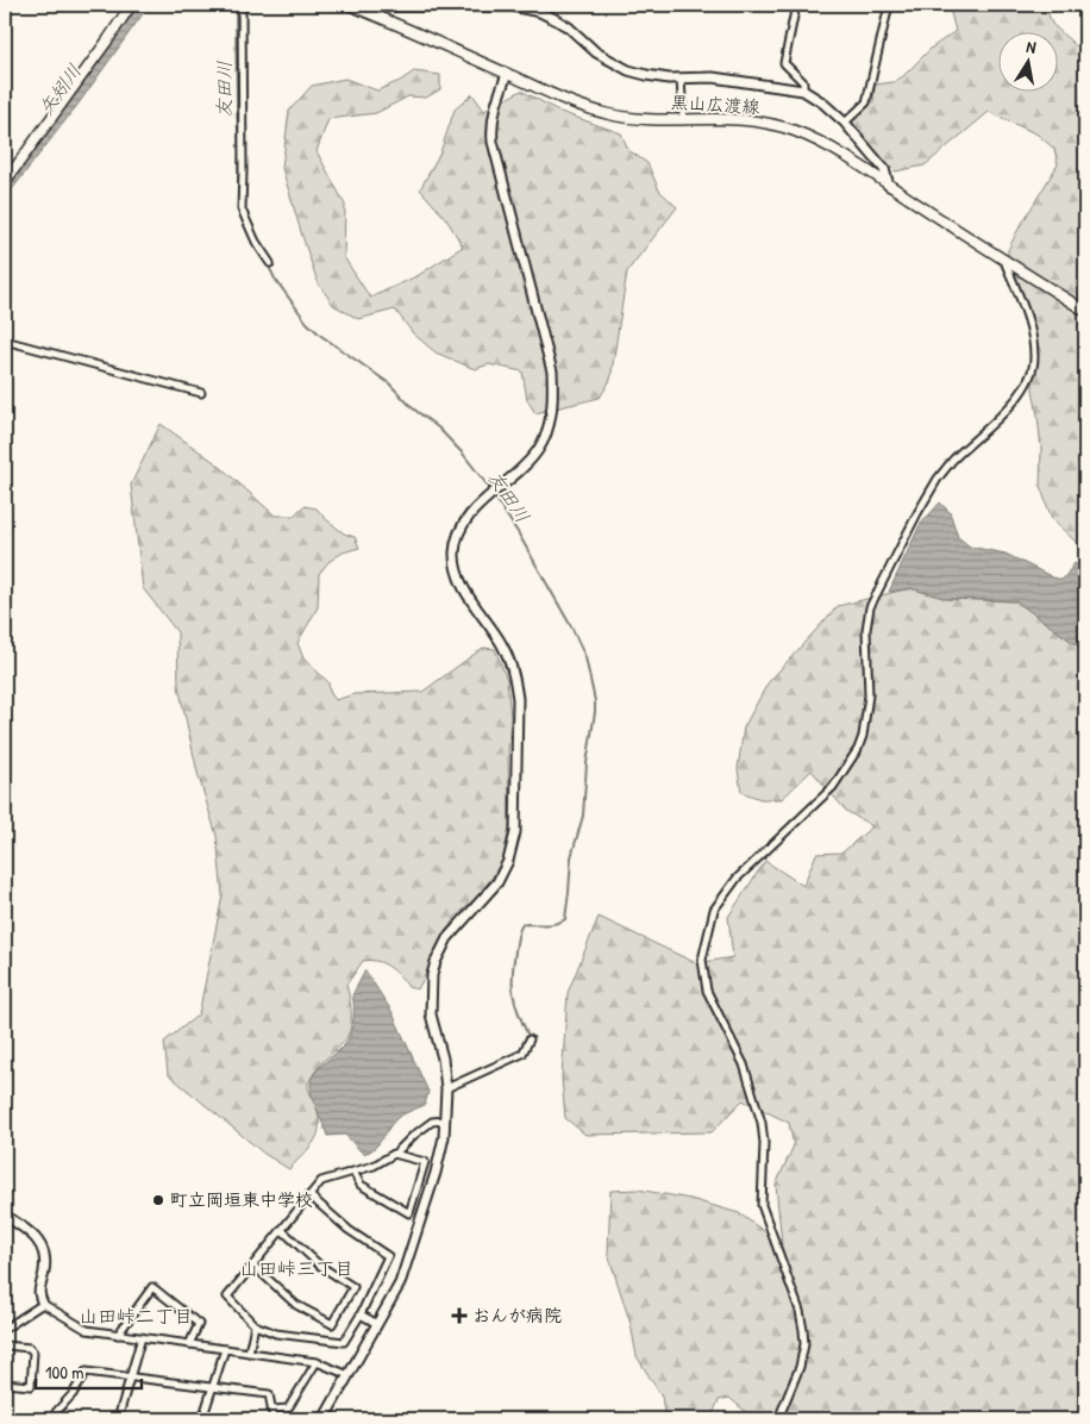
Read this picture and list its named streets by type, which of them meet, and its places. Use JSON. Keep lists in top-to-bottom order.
{
  "streets": {
    "main road": ["黒山広渡線"]
  },
  "districts": ["山田峠三丁目", "山田峠二丁目"],
  "water": ["矢矧川", "友田川"],
  "places": {
    "other": ["町立岡垣東中学校"],
    "health": ["おんが病院"]
  },
  "scale_bar": "100 m",
  "north": "top"
}
